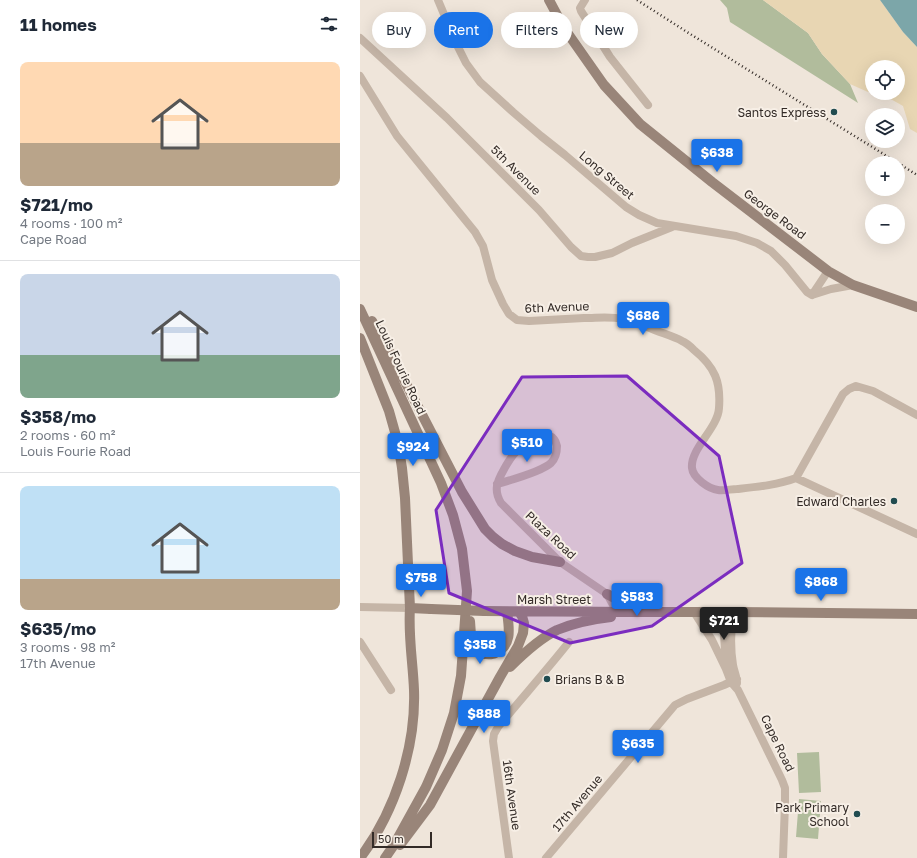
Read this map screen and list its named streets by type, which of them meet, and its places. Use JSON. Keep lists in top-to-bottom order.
{
  "streets": {
    "main road": ["George Road", "Louis Fourie Road", "Marsh Street"],
    "street": [
      "5th Avenue",
      "Long Street",
      "6th Avenue",
      "Plaza Road",
      "Cape Road",
      "16th Avenue",
      "17th Avenue"
    ]
  },
  "crossings": [
    ["5th Avenue", "Long Street"],
    ["Plaza Road", "Marsh Street"],
    ["Marsh Street", "Cape Road"],
    ["Cape Road", "17th Avenue"]
  ],
  "places": [
    "Santos Express",
    "Edward Charles",
    "Brians B & B",
    "Park Primary School"
  ],
  "scale_bar": "50 m",
  "page": {
    "heading": "11 homes",
    "chip": [
      "Buy",
      "Rent",
      "Filters",
      "New"
    ],
    "list": [
      {
        "name": "$721/mo",
        "note": "4 rooms · 100 m² · Cape Road"
      },
      {
        "name": "$358/mo",
        "note": "2 rooms · 60 m² · Louis Fourie Road"
      },
      {
        "name": "$635/mo",
        "note": "3 rooms · 98 m² · 17th Avenue"
      }
    ],
    "map_buttons": ["+", "−"],
    "price": [
      "$638",
      "$686",
      "$510",
      "$924",
      "$758",
      "$868",
      "$583",
      "$721",
      "$358",
      "$888",
      "$635"
    ],
    "scale": "50 m"
  }
}
